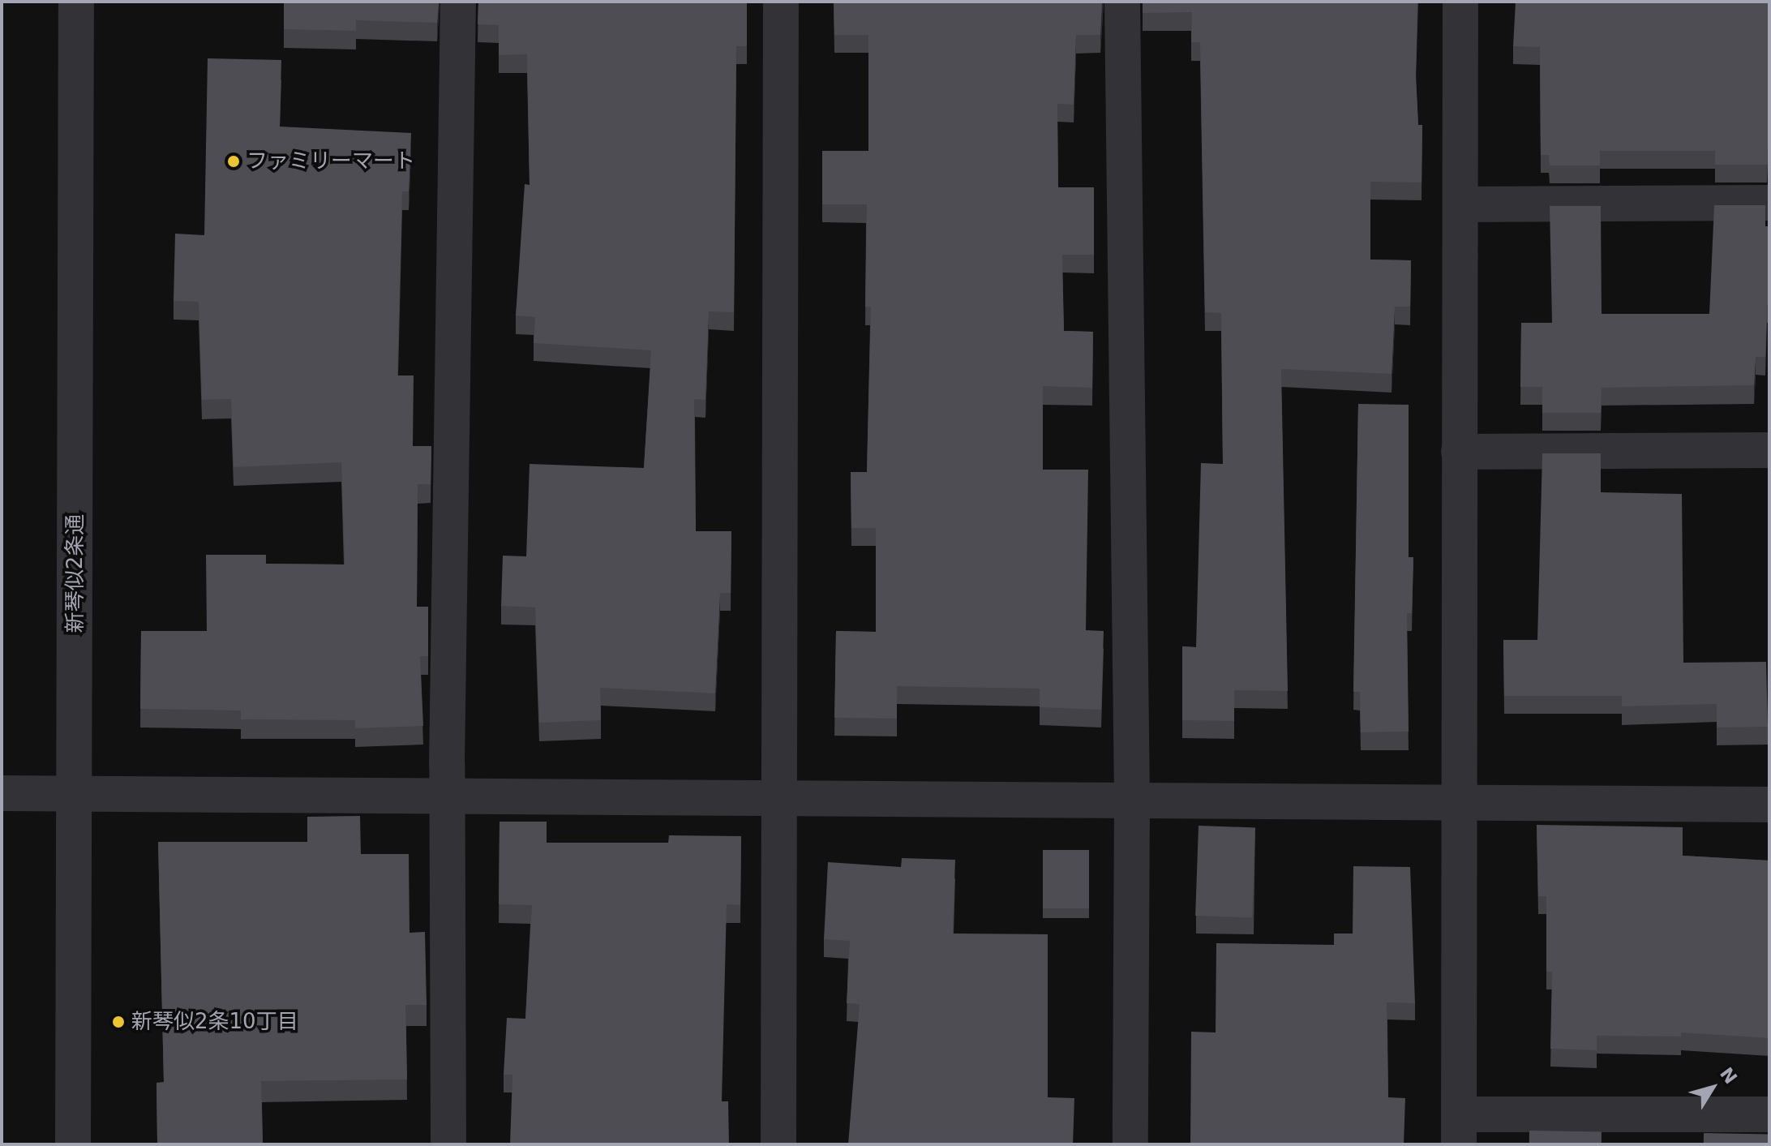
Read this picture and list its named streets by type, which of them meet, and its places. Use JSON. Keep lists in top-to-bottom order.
{
  "streets": {
    "street": ["新琴似2条通"]
  },
  "places": ["ファミリーマート", "新琴似2条10丁目"],
  "north": "top right"
}
